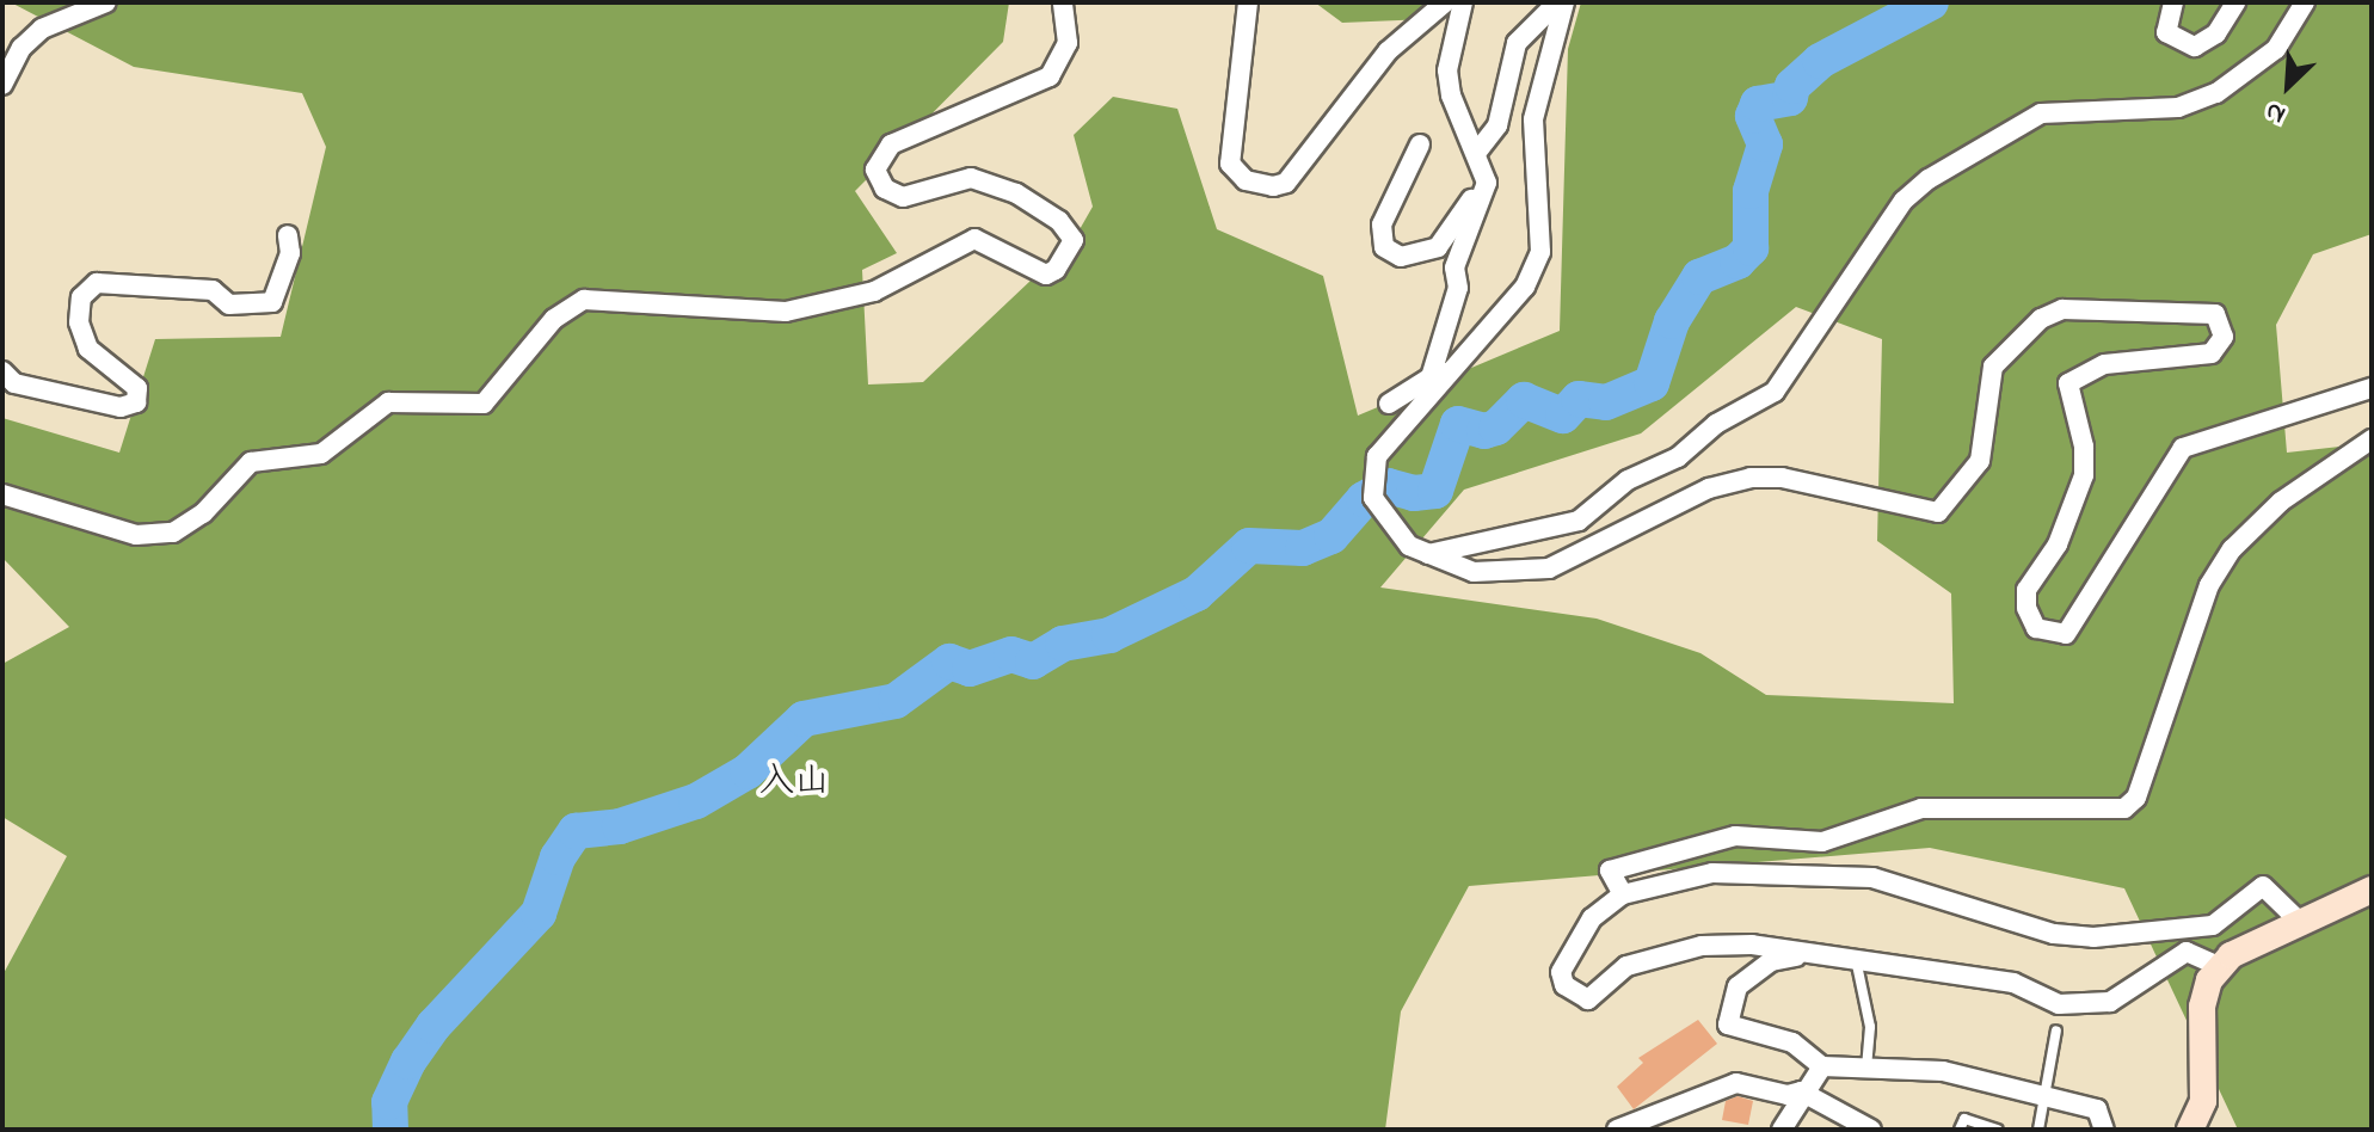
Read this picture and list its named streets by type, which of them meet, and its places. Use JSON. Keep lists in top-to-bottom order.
{
  "districts": ["入山"],
  "north": "bottom left"
}
